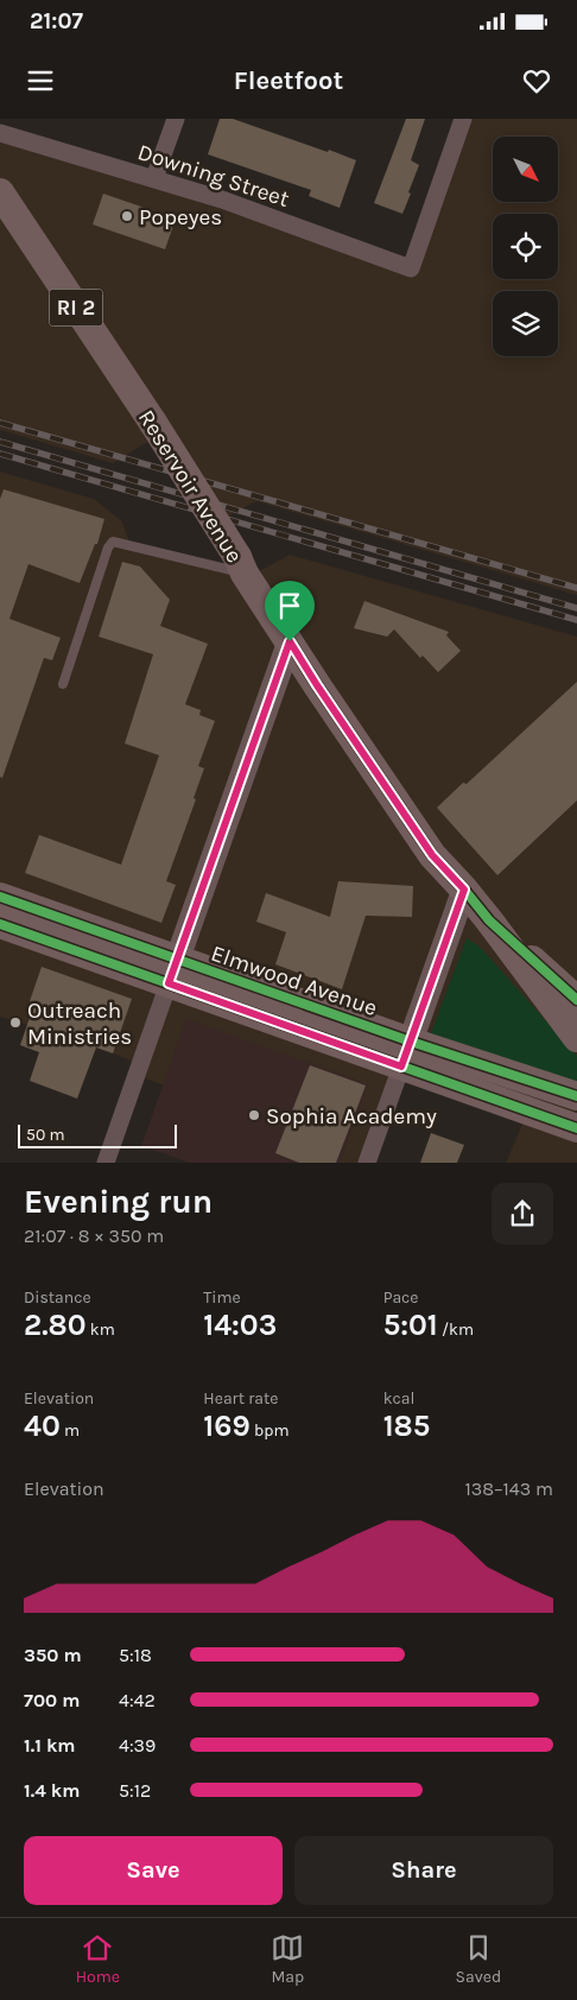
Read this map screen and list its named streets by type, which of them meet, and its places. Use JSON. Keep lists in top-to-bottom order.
{
  "streets": {
    "main road": ["RI 2", "Reservoir Avenue", "Elmwood Avenue"],
    "street": ["Downing Street"]
  },
  "places": ["Popeyes", "Outreach Ministries", "Sophia Academy"],
  "scale_bar": "50 m",
  "north": "bottom right",
  "page": {
    "status": "21:07",
    "header": "Fleetfoot",
    "scale": "50 m",
    "heading": ["Evening run", "21:07 · 8 × 350 m"],
    "stats": [
      ["Distance", "2.80 km"],
      ["Time", "14:03"],
      ["Pace", "5:01 /km"],
      ["Elevation", "40 m"],
      ["Heart rate", "169 bpm"],
      ["kcal", "185"]
    ],
    "chart": ["Elevation", "138–143 m"],
    "list": [
      {
        "name": "350 m",
        "note": "5:18"
      },
      {
        "name": "700 m",
        "note": "4:42"
      },
      {
        "name": "1.1 km",
        "note": "4:39"
      },
      {
        "name": "1.4 km",
        "note": "5:12"
      }
    ],
    "buttons": ["Save", "Share"],
    "tabs": ["Home", "Map", "Saved"]
  }
}
